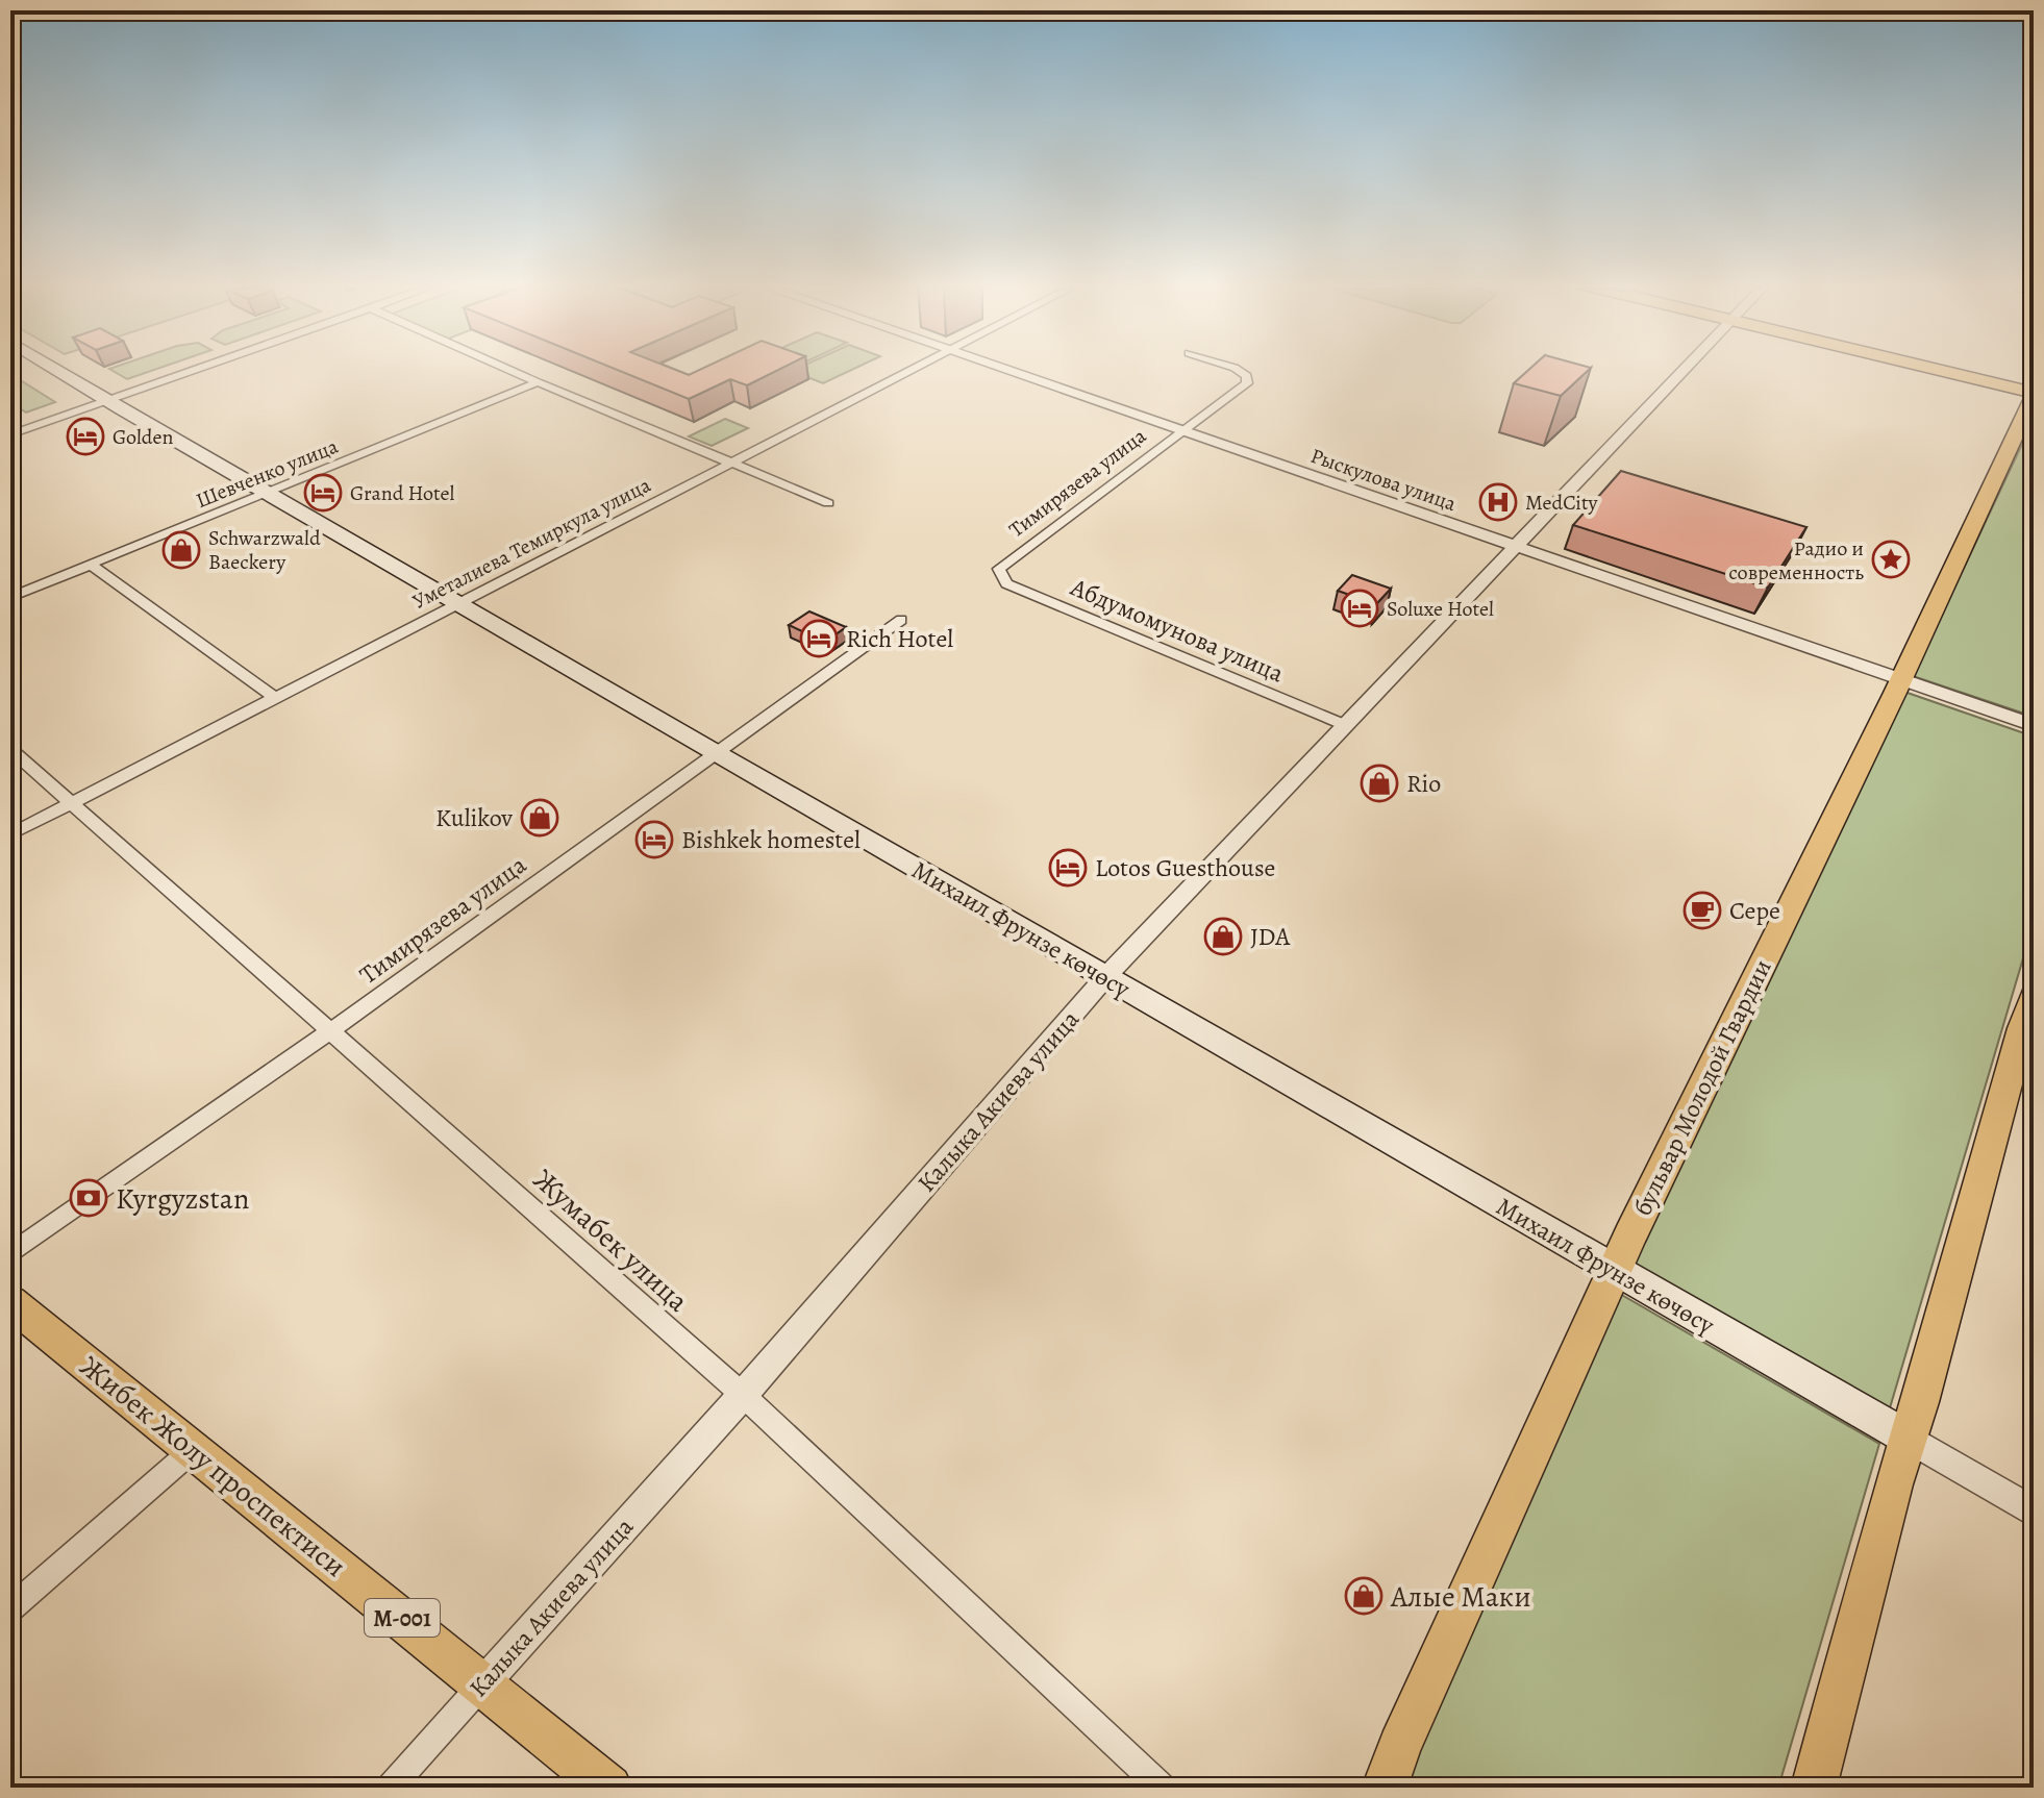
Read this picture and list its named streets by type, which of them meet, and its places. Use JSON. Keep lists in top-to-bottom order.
{
  "streets": {
    "main road": [
      "Михаил Фрунзе көчөсү",
      "бульвар Молодой Гвардии",
      "Жибек Жолу проспектиси",
      "М-001"
    ],
    "street": [
      "Шевченко улица",
      "Рыскулова улица",
      "Тимирязева улица",
      "Уметалиева Темиркула улица",
      "Абдумомунова улица",
      "Калыка Акиева улица",
      "Жумабек улица"
    ]
  },
  "crossings": [
    ["Шевченко улица", "Михаил Фрунзе көчөсү"],
    ["Рыскулова улица", "Тимирязева улица"],
    ["Рыскулова улица", "бульвар Молодой Гвардии"],
    ["Рыскулова улица", "Калыка Акиева улица"],
    ["Тимирязева улица", "Абдумомунова улица"],
    ["Тимирязева улица", "Михаил Фрунзе көчөсү"],
    ["Тимирязева улица", "Жумабек улица"],
    ["Уметалиева Темиркула улица", "Михаил Фрунзе көчөсү"],
    ["Уметалиева Темиркула улица", "Жумабек улица"],
    ["Абдумомунова улица", "Калыка Акиева улица"],
    ["Михаил Фрунзе көчөсү", "бульвар Молодой Гвардии"],
    ["Михаил Фрунзе көчөсү", "Калыка Акиева улица"],
    ["Калыка Акиева улица", "Жумабек улица"],
    ["Калыка Акиева улица", "Жибек Жолу проспектиси"]
  ],
  "places": {
    "hotel": [
      "Golden",
      "Grand Hotel",
      "Soluxe Hotel",
      "Rich Hotel",
      "Bishkek homestel",
      "Lotos Guesthouse"
    ],
    "hospital": ["MedCity"],
    "shop": [
      "Schwarzwald Baeckery",
      "Rio",
      "Kulikov",
      "JDA",
      "Алые Маки"
    ],
    "place": ["Радио и современность"],
    "cafe": ["Сере"],
    "bank": ["Kyrgyzstan"]
  }
}
